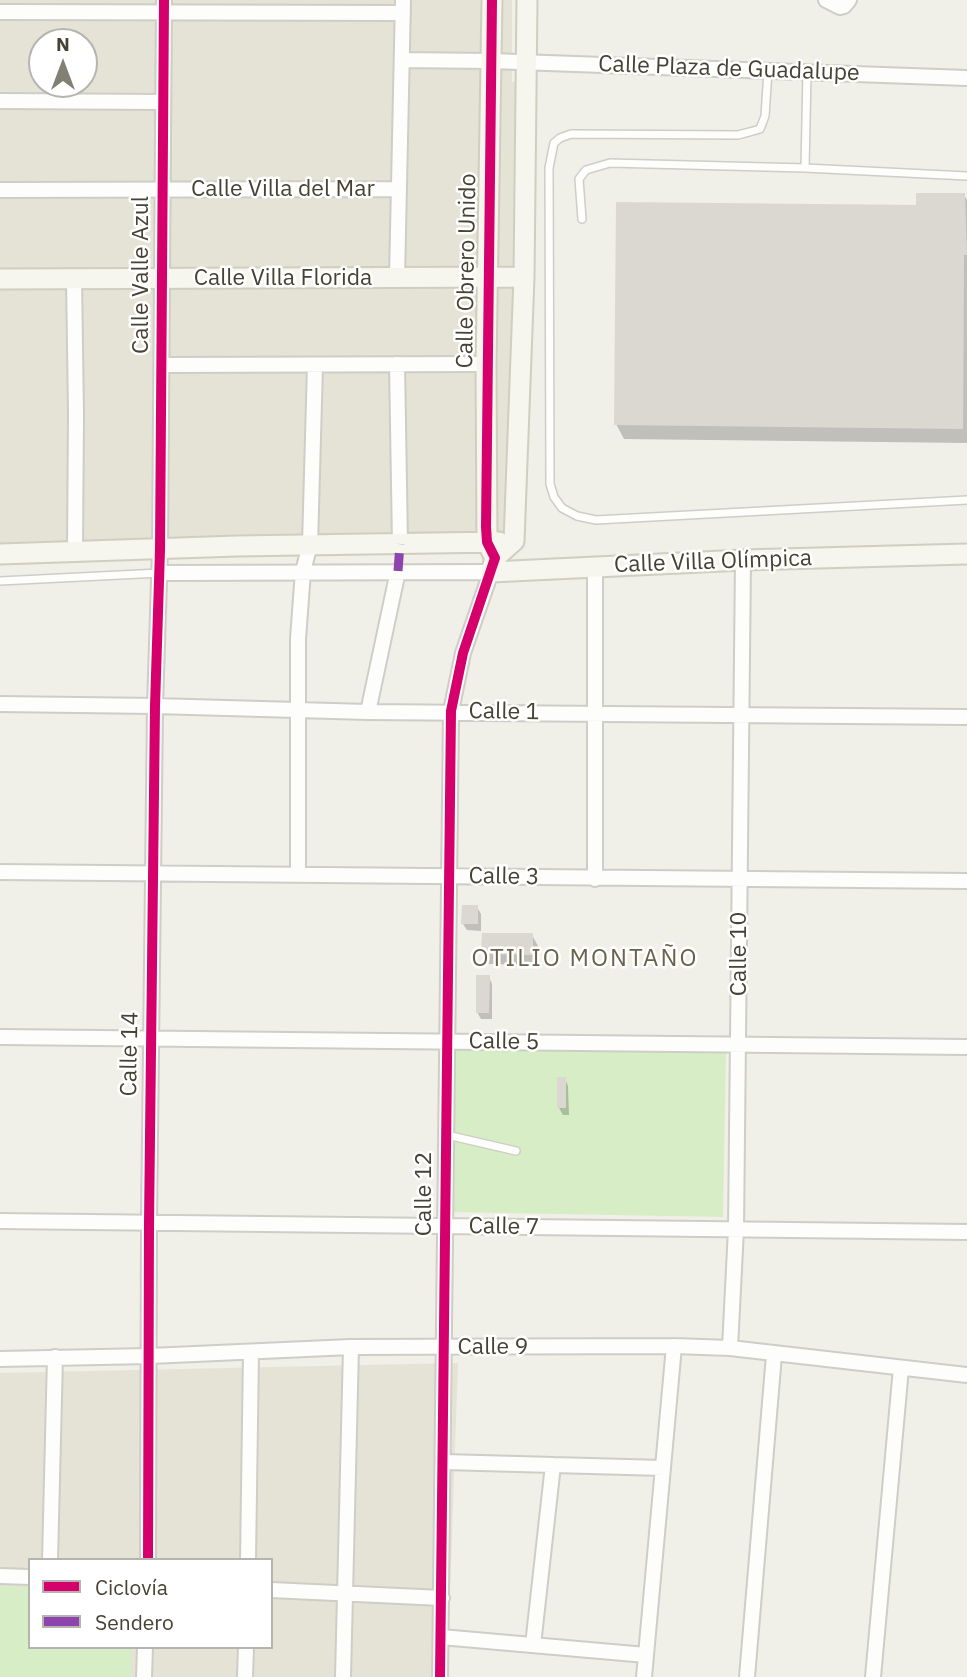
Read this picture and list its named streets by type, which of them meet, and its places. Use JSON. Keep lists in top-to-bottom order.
{
  "streets": {
    "street": [
      "Calle Plaza de Guadalupe",
      "Calle Villa del Mar",
      "Calle Obrero Unido",
      "Calle Valle Azul",
      "Calle Villa Florida",
      "Calle Villa Olímpica",
      "Calle 1",
      "Calle 3",
      "Calle 10",
      "Calle 5",
      "Calle 14",
      "Calle 12",
      "Calle 7",
      "Calle 9"
    ]
  },
  "crossings": [
    ["Calle Plaza de Guadalupe", "Calle Obrero Unido"],
    ["Calle Villa del Mar", "Calle Valle Azul"],
    ["Calle Obrero Unido", "Calle Villa Florida"],
    ["Calle Obrero Unido", "Calle Villa Olímpica"],
    ["Calle Obrero Unido", "Calle 1"],
    ["Calle Obrero Unido", "Calle 12"],
    ["Calle Valle Azul", "Calle Villa Florida"],
    ["Calle Valle Azul", "Calle Villa Olímpica"],
    ["Calle Valle Azul", "Calle 14"],
    ["Calle Villa Olímpica", "Calle 10"],
    ["Calle Villa Olímpica", "Calle 14"],
    ["Calle 1", "Calle 10"],
    ["Calle 1", "Calle 14"],
    ["Calle 1", "Calle 12"],
    ["Calle 3", "Calle 10"],
    ["Calle 3", "Calle 14"],
    ["Calle 3", "Calle 12"],
    ["Calle 10", "Calle 5"],
    ["Calle 10", "Calle 7"],
    ["Calle 10", "Calle 9"],
    ["Calle 5", "Calle 14"],
    ["Calle 5", "Calle 12"],
    ["Calle 14", "Calle 7"],
    ["Calle 14", "Calle 9"],
    ["Calle 12", "Calle 7"],
    ["Calle 12", "Calle 9"]
  ],
  "districts": ["OTILIO MONTAÑO"],
  "legend": ["Ciclovía", "Sendero"],
  "north": "top"
}
